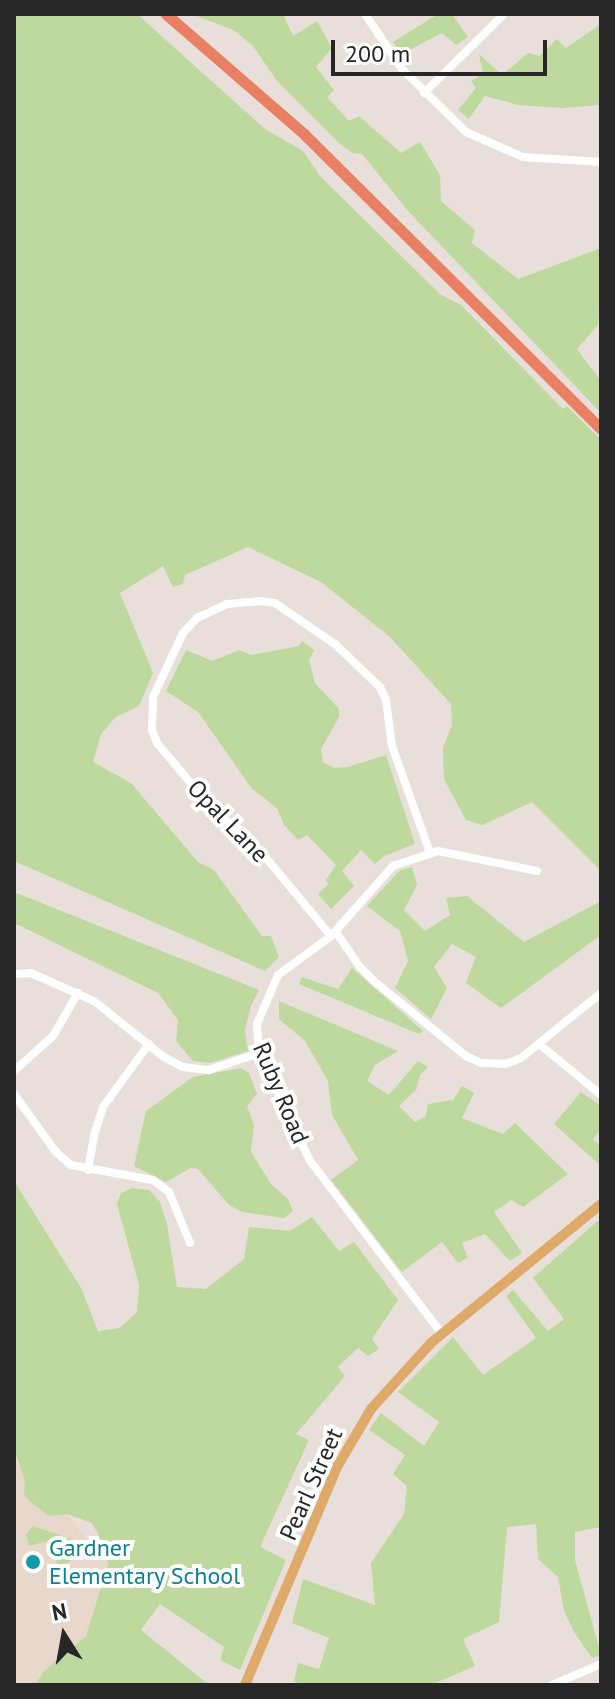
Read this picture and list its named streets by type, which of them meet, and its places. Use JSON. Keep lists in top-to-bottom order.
{
  "streets": {
    "main road": ["Pearl Street"],
    "street": ["Opal Lane", "Ruby Road"]
  },
  "crossings": [
    ["Opal Lane", "Ruby Road"],
    ["Ruby Road", "Pearl Street"]
  ],
  "places": ["Gardner Elementary School"],
  "scale_bar": "200 m",
  "north": "top"
}
